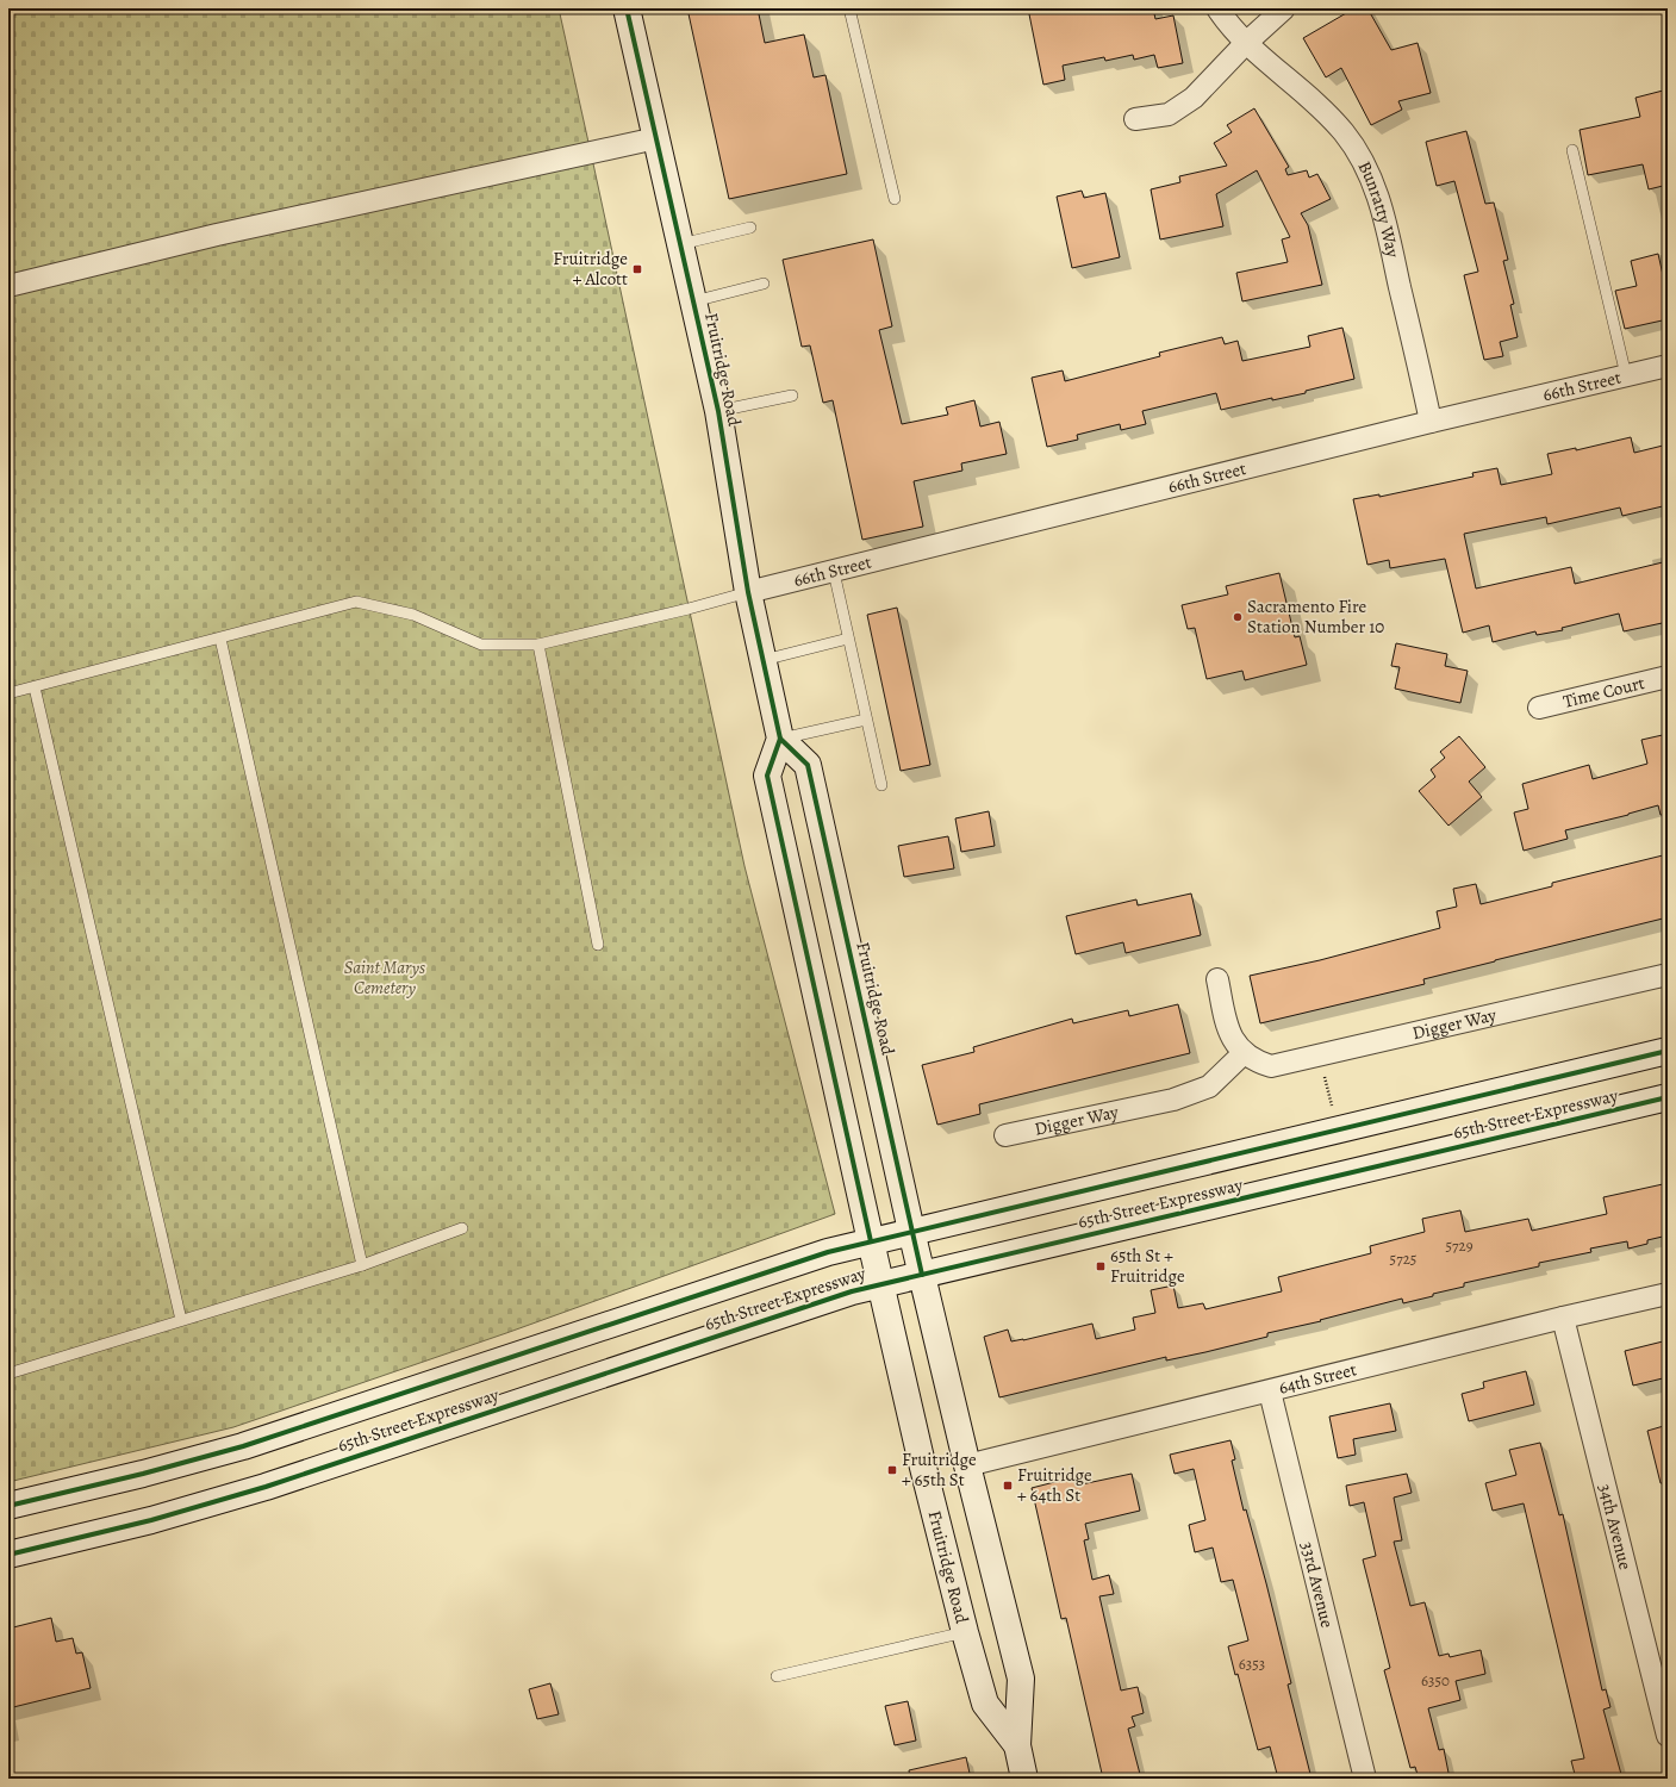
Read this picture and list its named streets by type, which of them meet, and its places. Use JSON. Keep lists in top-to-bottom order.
{
  "streets": {
    "main road": ["Fruitridge Road", "65th Street Expressway"],
    "street": [
      "Bunratty Way",
      "66th Street",
      "Time Court",
      "Digger Way",
      "64th Street",
      "34th Avenue",
      "33rd Avenue"
    ]
  },
  "crossings": [
    ["Bunratty Way", "66th Street"],
    ["Fruitridge Road", "66th Street"],
    ["Fruitridge Road", "65th Street Expressway"],
    ["Fruitridge Road", "64th Street"],
    ["64th Street", "34th Avenue"],
    ["64th Street", "33rd Avenue"]
  ],
  "parks": ["Saint Marys Cemetery"],
  "places": {
    "transit": [
      "Fruitridge + Alcott",
      "65th St + Fruitridge",
      "Fruitridge + 65th St",
      "Fruitridge + 64th St"
    ],
    "other": ["Sacramento Fire Station Number 10"]
  },
  "house_numbers": [
    "5729",
    "5725",
    "6353",
    "6350"
  ]
}
